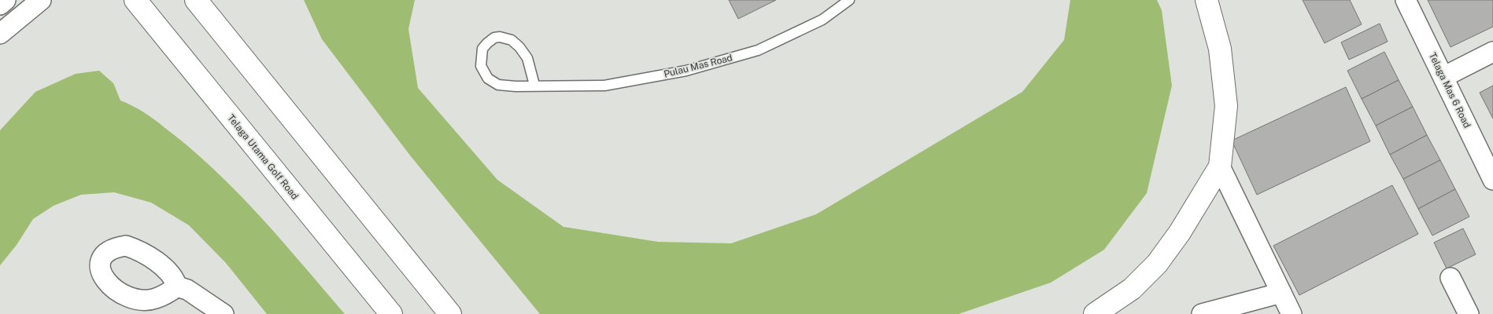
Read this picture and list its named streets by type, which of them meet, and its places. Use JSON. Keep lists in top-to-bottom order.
{
  "streets": {
    "main road": ["Telaga Utama Golf Road"],
    "street": ["Telaga Mas 6 Road"],
    "lane": ["Pulau Mas Road"]
  }
}
